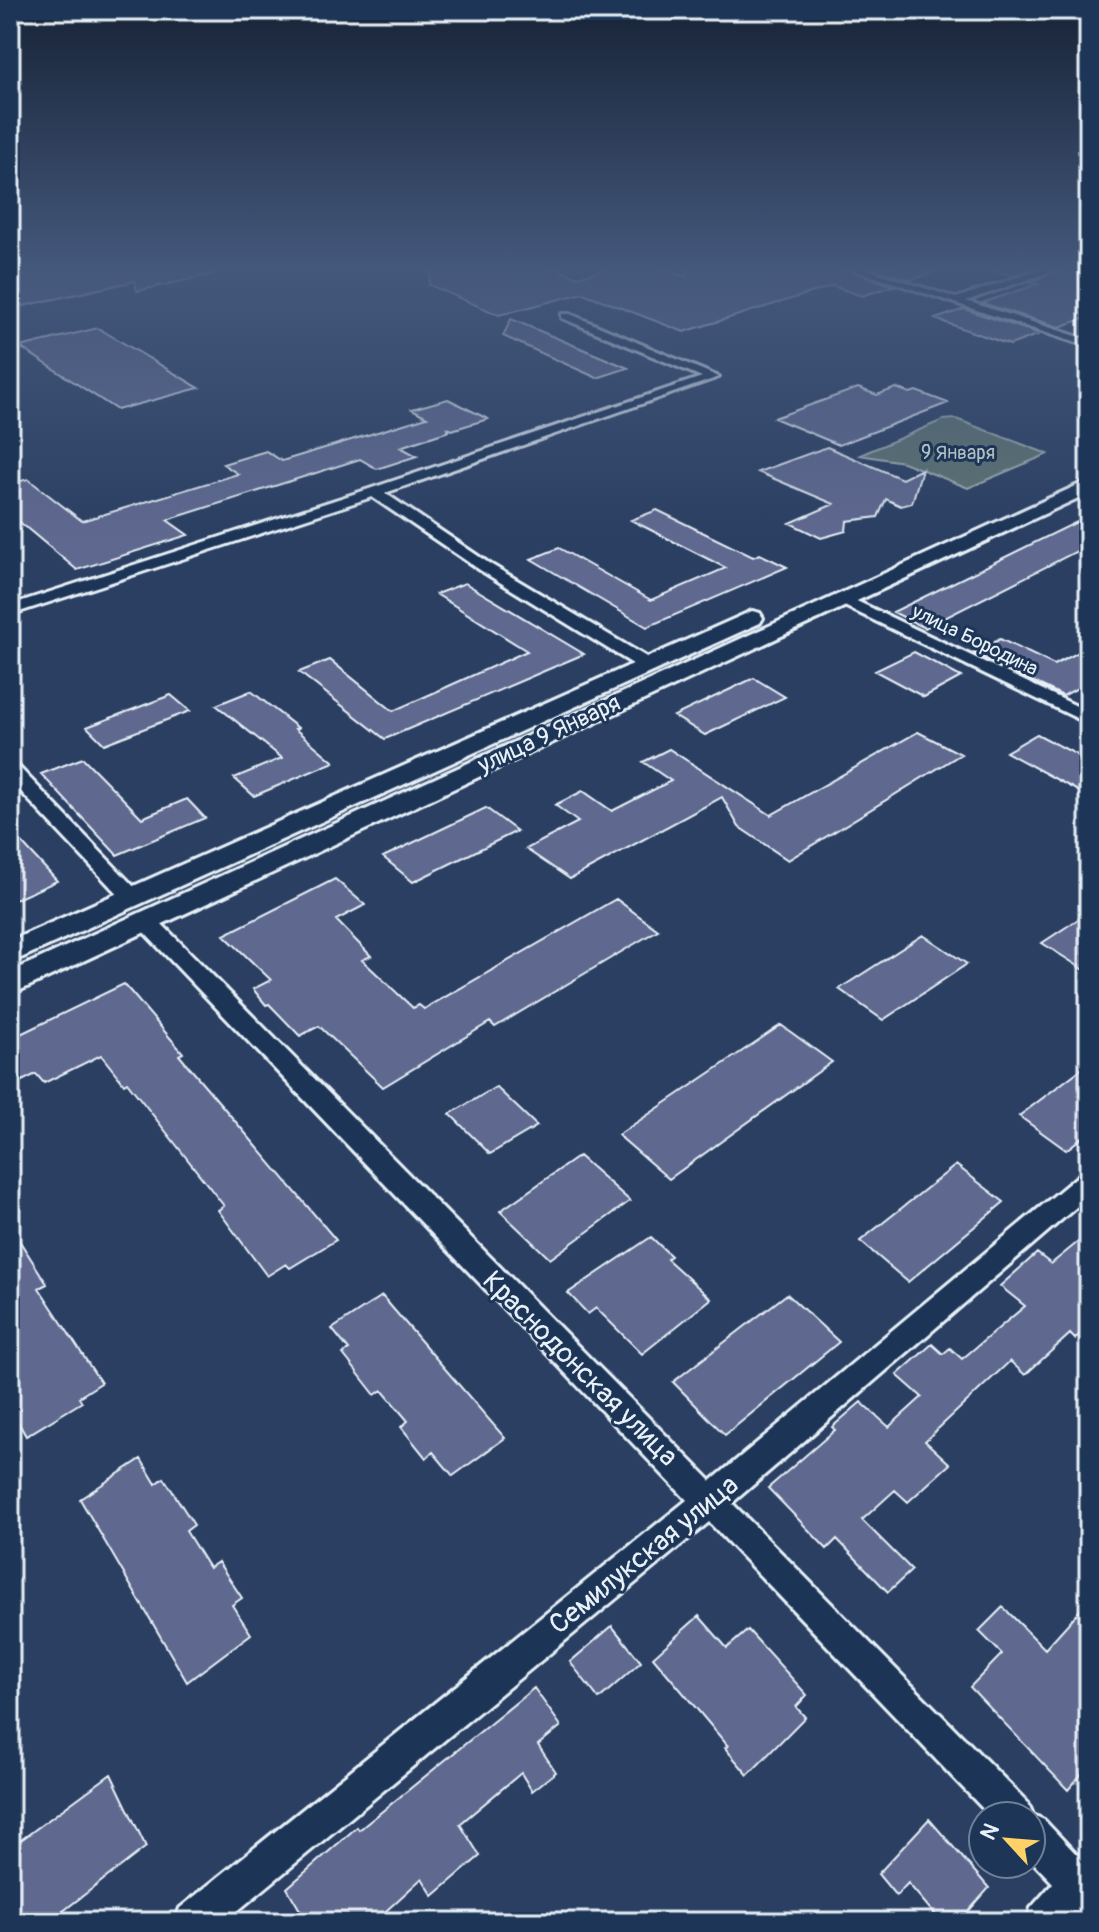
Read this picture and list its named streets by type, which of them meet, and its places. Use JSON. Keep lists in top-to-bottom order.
{
  "streets": {
    "main road": ["улица 9 Января"],
    "street": ["улица Бородина", "Краснодонская улица", "Семилукская улица"]
  },
  "crossings": [
    ["улица Бородина", "улица 9 Января"],
    ["улица 9 Января", "Краснодонская улица"],
    ["Краснодонская улица", "Семилукская улица"]
  ],
  "parks": ["9 Января"],
  "north": "top left"
}
